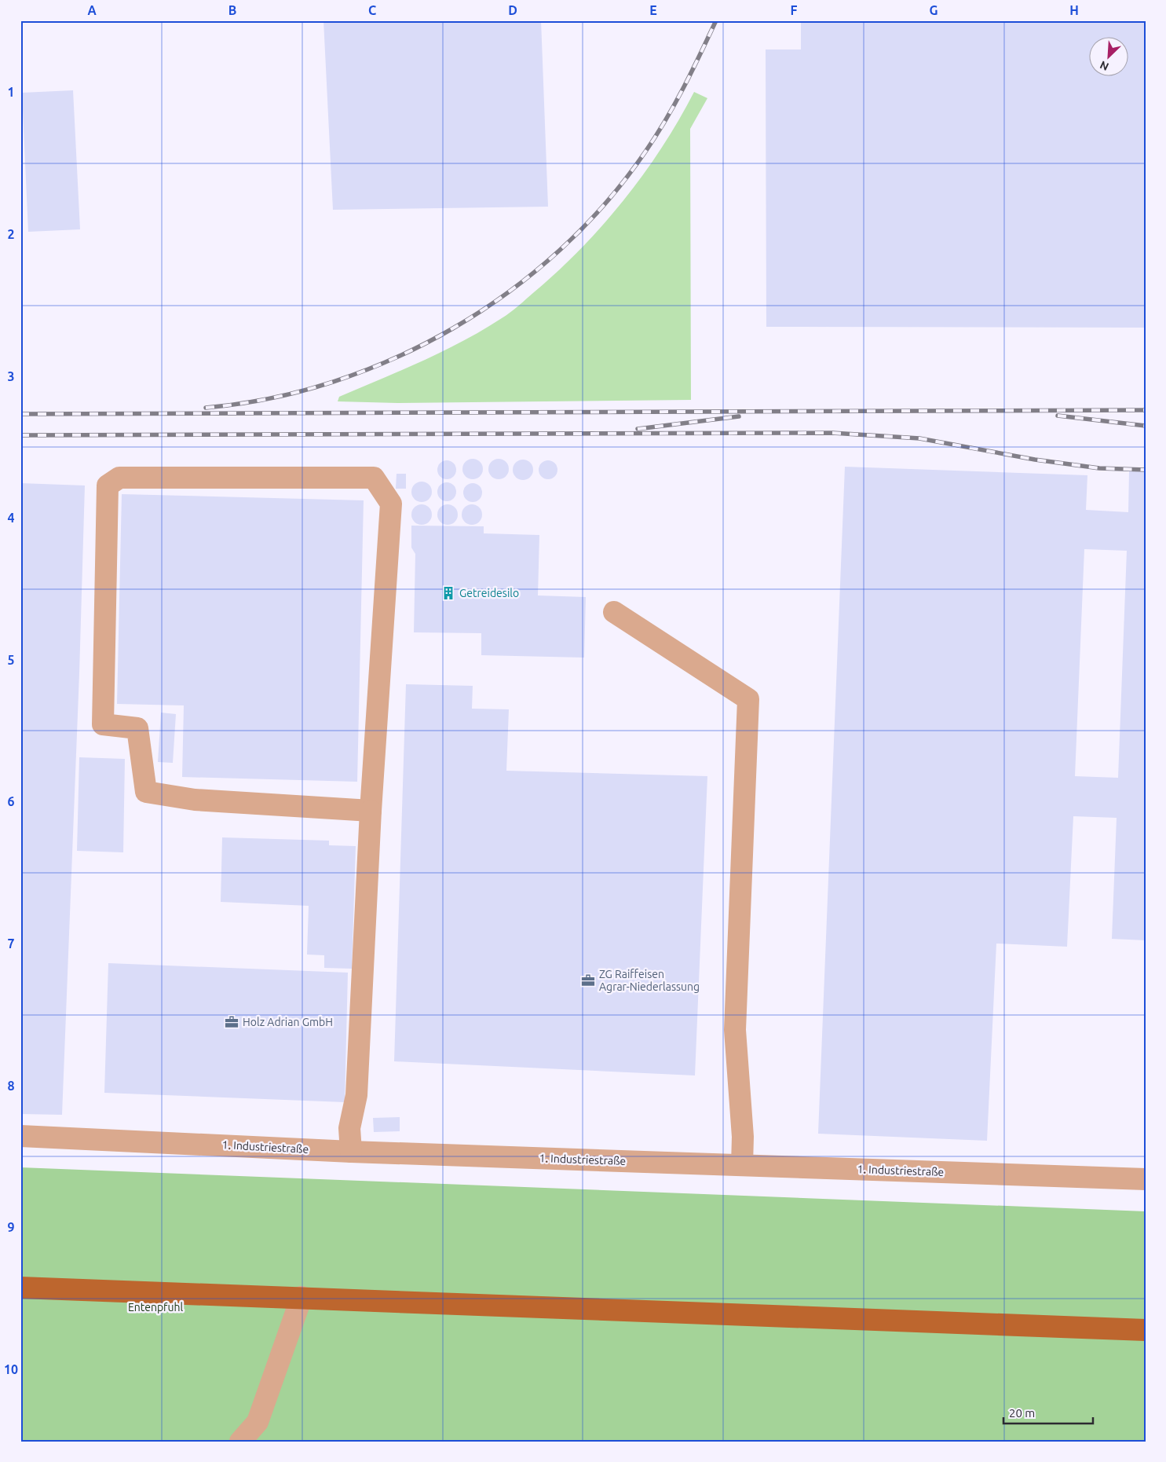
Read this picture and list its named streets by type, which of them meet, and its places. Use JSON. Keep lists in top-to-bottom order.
{
  "streets": {
    "street": ["1. Industriestraße"]
  },
  "parks": ["Entenpfuhl"],
  "places": {
    "building": ["Getreidesilo"],
    "office": ["ZG Raiffeisen Agrar-Niederlassung", "Holz Adrian GmbH"]
  },
  "scale_bar": "20 m",
  "north": "bottom left",
  "grid": {
    "columns": [
      "A",
      "B",
      "C",
      "D",
      "E",
      "F",
      "G",
      "H"
    ],
    "rows": [
      "1",
      "2",
      "3",
      "4",
      "5",
      "6",
      "7",
      "8",
      "9",
      "10"
    ]
  }
}
